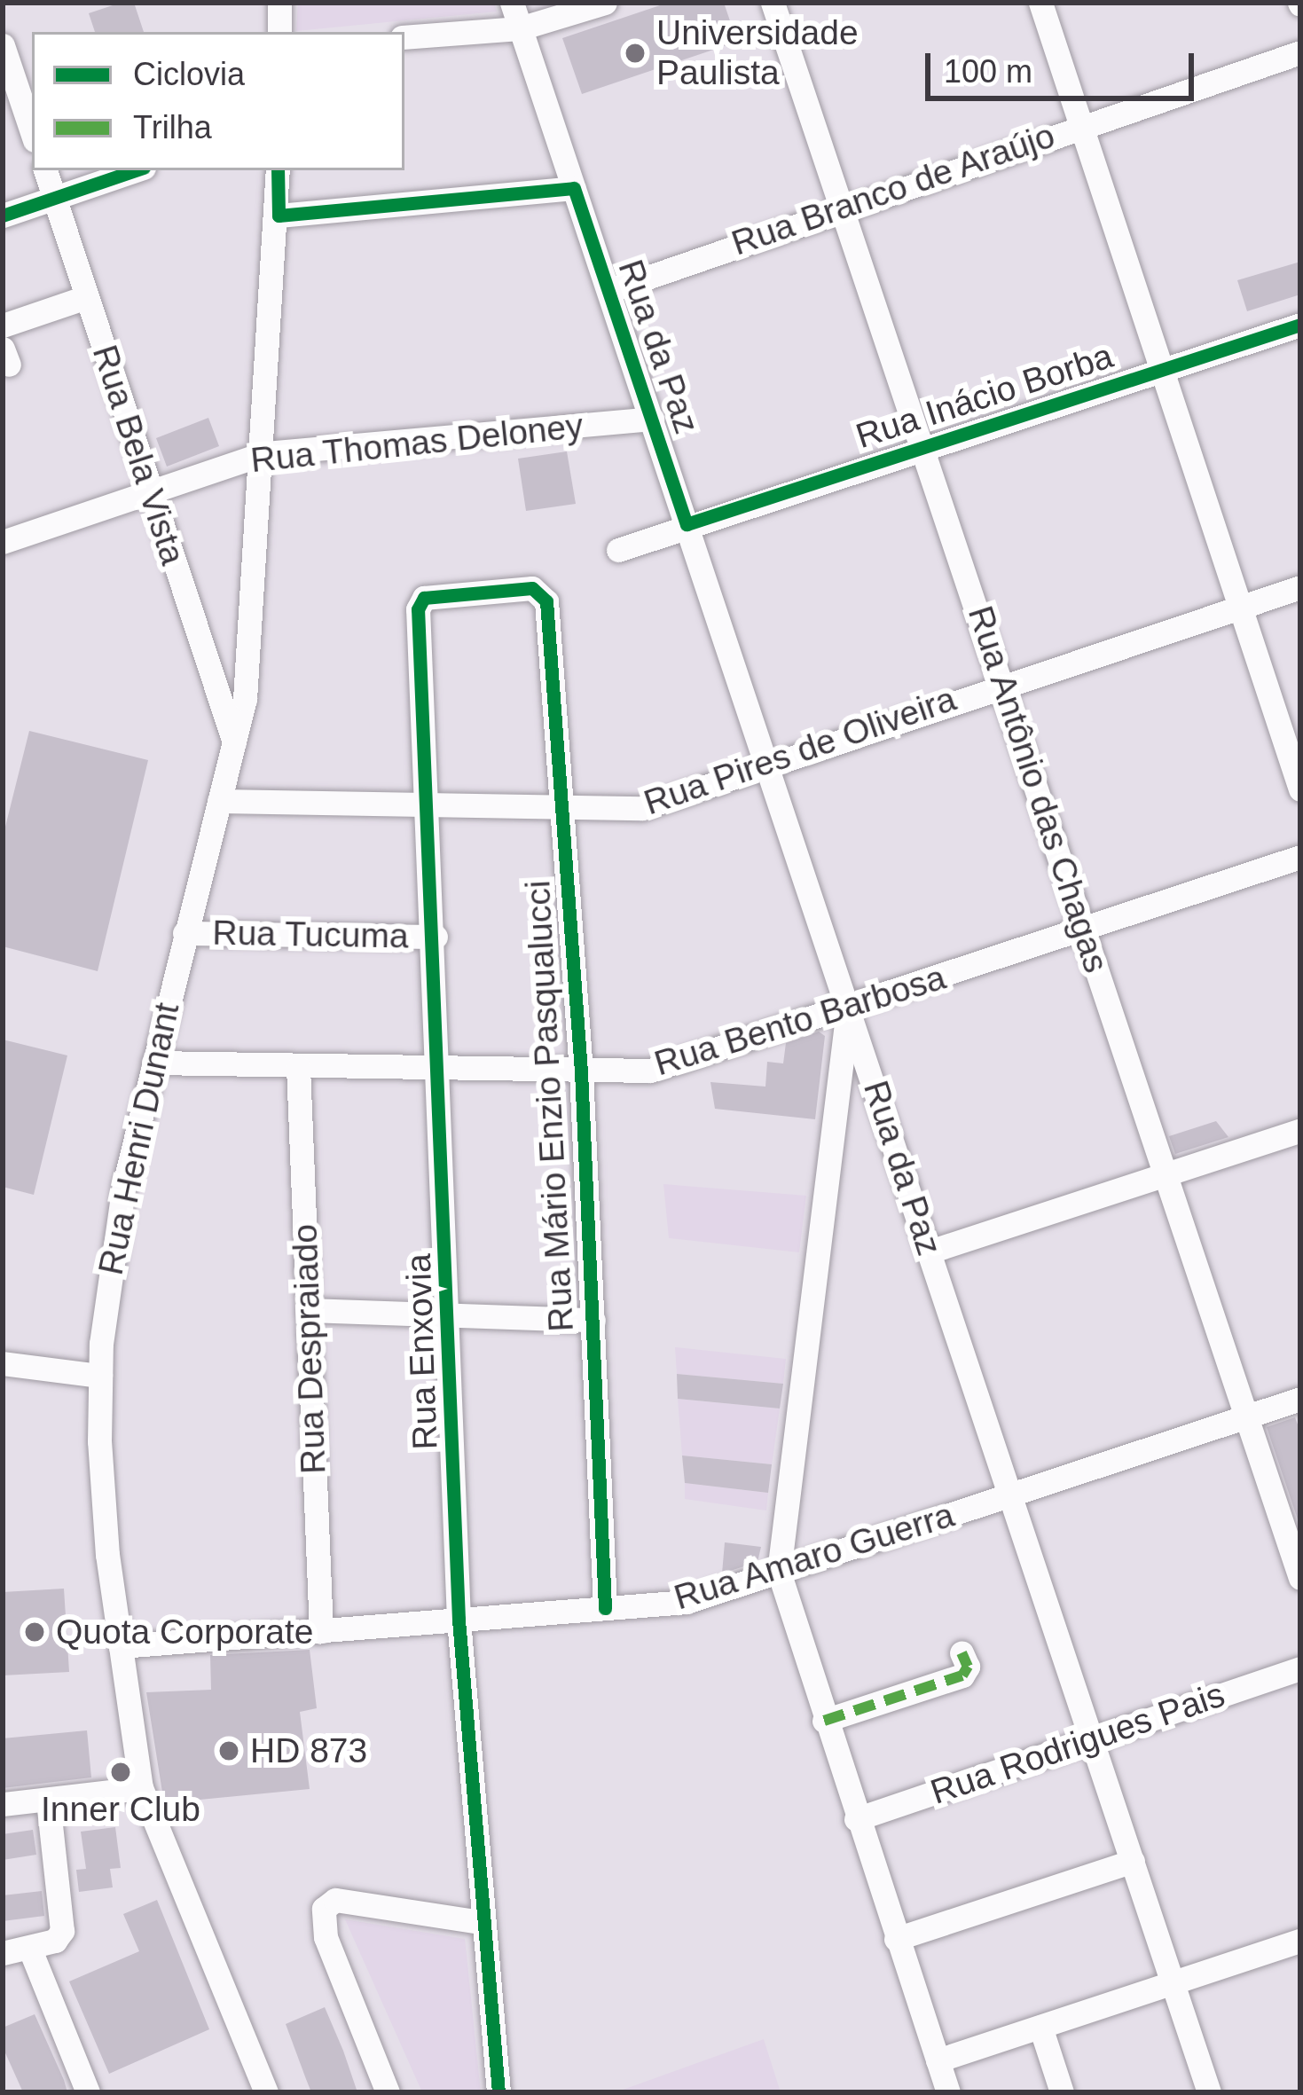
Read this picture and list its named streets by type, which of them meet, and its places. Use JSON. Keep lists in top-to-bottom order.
{
  "streets": {
    "street": [
      "Rua Branco de Araújo",
      "Rua da Paz",
      "Rua Inácio Borba",
      "Rua Thomas Deloney",
      "Rua Bela Vista",
      "Rua Pires de Oliveira",
      "Rua Antônio das Chagas",
      "Rua Tucuma",
      "Rua Bento Barbosa",
      "Rua Mário Enzio Pasqualucci",
      "Rua Henri Dunant",
      "Rua Despraiado",
      "Rua Enxovia",
      "Rua Amaro Guerra",
      "Rua Rodrigues Pais"
    ]
  },
  "crossings": [
    ["Rua Branco de Araújo", "Rua da Paz"],
    ["Rua Branco de Araújo", "Rua Antônio das Chagas"],
    ["Rua da Paz", "Rua Inácio Borba"],
    ["Rua da Paz", "Rua Thomas Deloney"],
    ["Rua da Paz", "Rua Pires de Oliveira"],
    ["Rua da Paz", "Rua Bento Barbosa"],
    ["Rua da Paz", "Rua Amaro Guerra"],
    ["Rua da Paz", "Rua Rodrigues Pais"],
    ["Rua Inácio Borba", "Rua Antônio das Chagas"],
    ["Rua Thomas Deloney", "Rua Bela Vista"],
    ["Rua Thomas Deloney", "Rua Henri Dunant"],
    ["Rua Bela Vista", "Rua Henri Dunant"],
    ["Rua Pires de Oliveira", "Rua Antônio das Chagas"],
    ["Rua Pires de Oliveira", "Rua Mário Enzio Pasqualucci"],
    ["Rua Pires de Oliveira", "Rua Henri Dunant"],
    ["Rua Pires de Oliveira", "Rua Enxovia"],
    ["Rua Antônio das Chagas", "Rua Bento Barbosa"],
    ["Rua Antônio das Chagas", "Rua Amaro Guerra"],
    ["Rua Tucuma", "Rua Henri Dunant"],
    ["Rua Tucuma", "Rua Enxovia"],
    ["Rua Bento Barbosa", "Rua Mário Enzio Pasqualucci"],
    ["Rua Bento Barbosa", "Rua Henri Dunant"],
    ["Rua Bento Barbosa", "Rua Despraiado"],
    ["Rua Bento Barbosa", "Rua Enxovia"],
    ["Rua Mário Enzio Pasqualucci", "Rua Enxovia"],
    ["Rua Mário Enzio Pasqualucci", "Rua Amaro Guerra"],
    ["Rua Henri Dunant", "Rua Amaro Guerra"],
    ["Rua Despraiado", "Rua Amaro Guerra"],
    ["Rua Enxovia", "Rua Amaro Guerra"]
  ],
  "places": [
    "Universidade Paulista",
    "Quota Corporate",
    "HD 873",
    "Inner Club"
  ],
  "legend": ["Ciclovia", "Trilha"],
  "scale_bar": "100 m"
}
